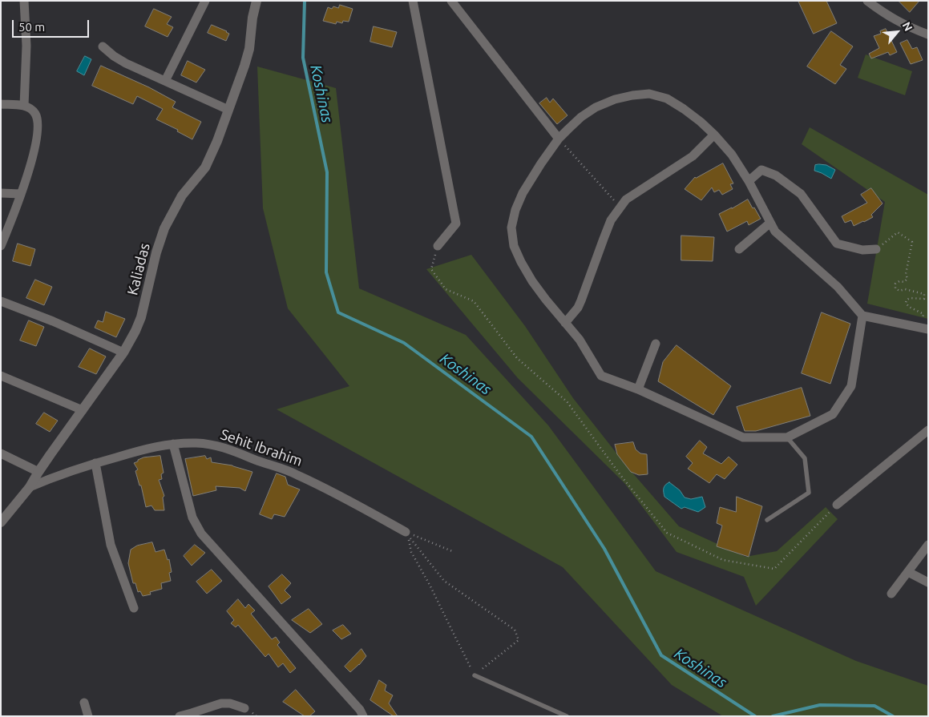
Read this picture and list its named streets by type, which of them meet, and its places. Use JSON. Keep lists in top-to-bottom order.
{
  "streets": {
    "street": ["Kaliadas", "Sehit Ibrahim"]
  },
  "crossings": [
    ["Kaliadas", "Sehit Ibrahim"]
  ],
  "water": ["Koshinas"],
  "scale_bar": "50 m",
  "north": "top right"
}
